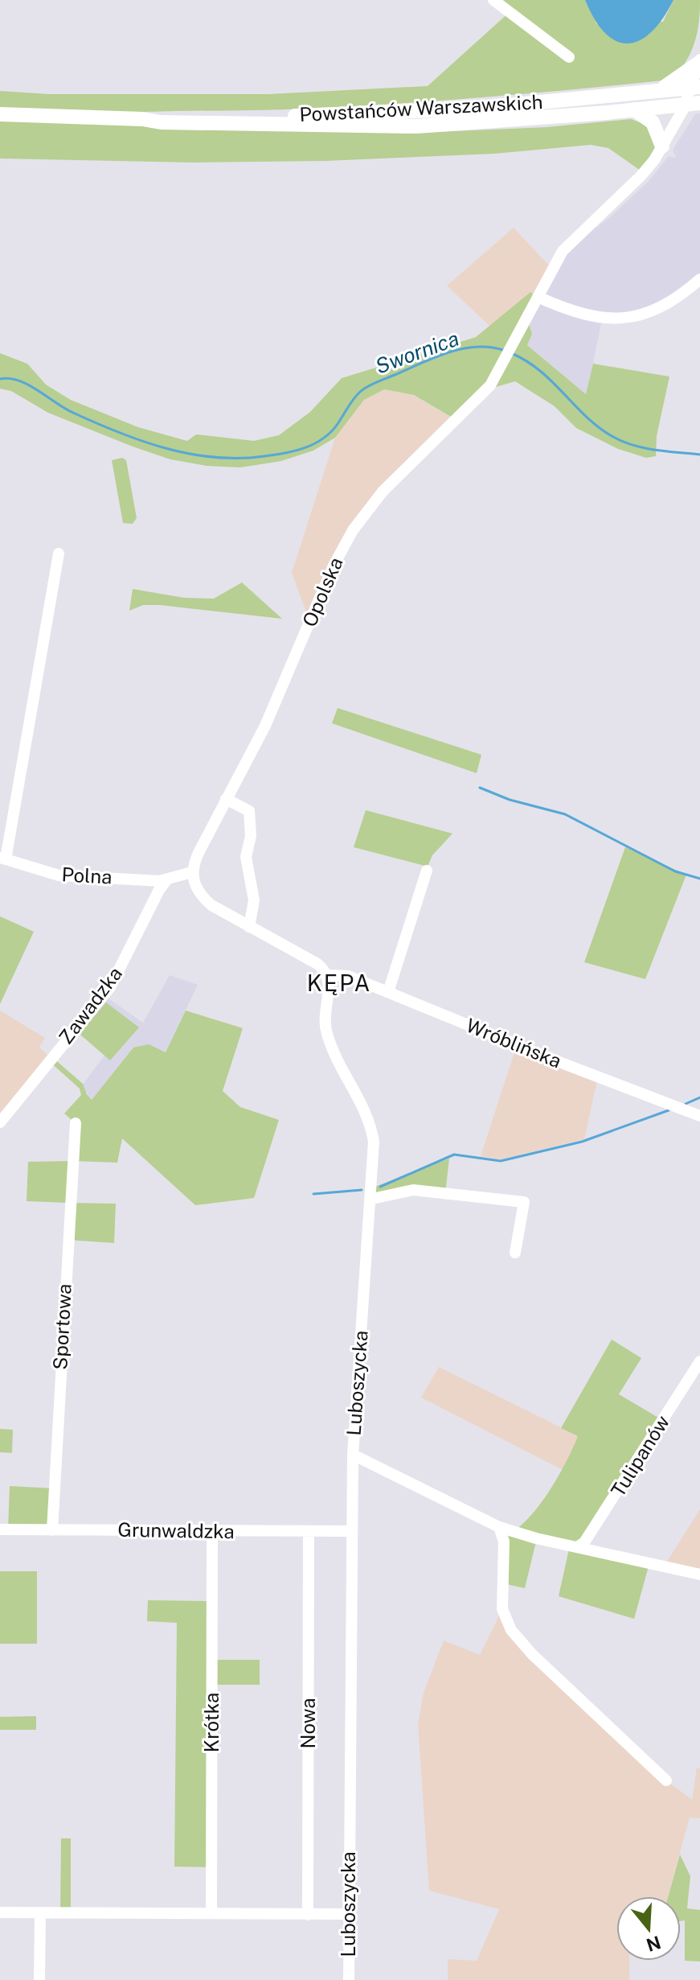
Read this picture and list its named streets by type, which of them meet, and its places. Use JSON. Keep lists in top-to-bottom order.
{
  "streets": {
    "main road": ["Powstańców Warszawskich"],
    "street": [
      "Opolska",
      "Polna",
      "Zawadzka",
      "Wróblińska",
      "Sportowa",
      "Luboszycka",
      "Tulipanów",
      "Grunwaldzka",
      "Krótka",
      "Nowa"
    ]
  },
  "crossings": [
    ["Powstańców Warszawskich", "Opolska"],
    ["Opolska", "Polna"],
    ["Polna", "Zawadzka"],
    ["Wróblińska", "Luboszycka"],
    ["Sportowa", "Grunwaldzka"],
    ["Luboszycka", "Grunwaldzka"],
    ["Grunwaldzka", "Krótka"],
    ["Grunwaldzka", "Nowa"]
  ],
  "districts": ["KĘPA"],
  "water": ["Swornica"],
  "north": "bottom"
}
